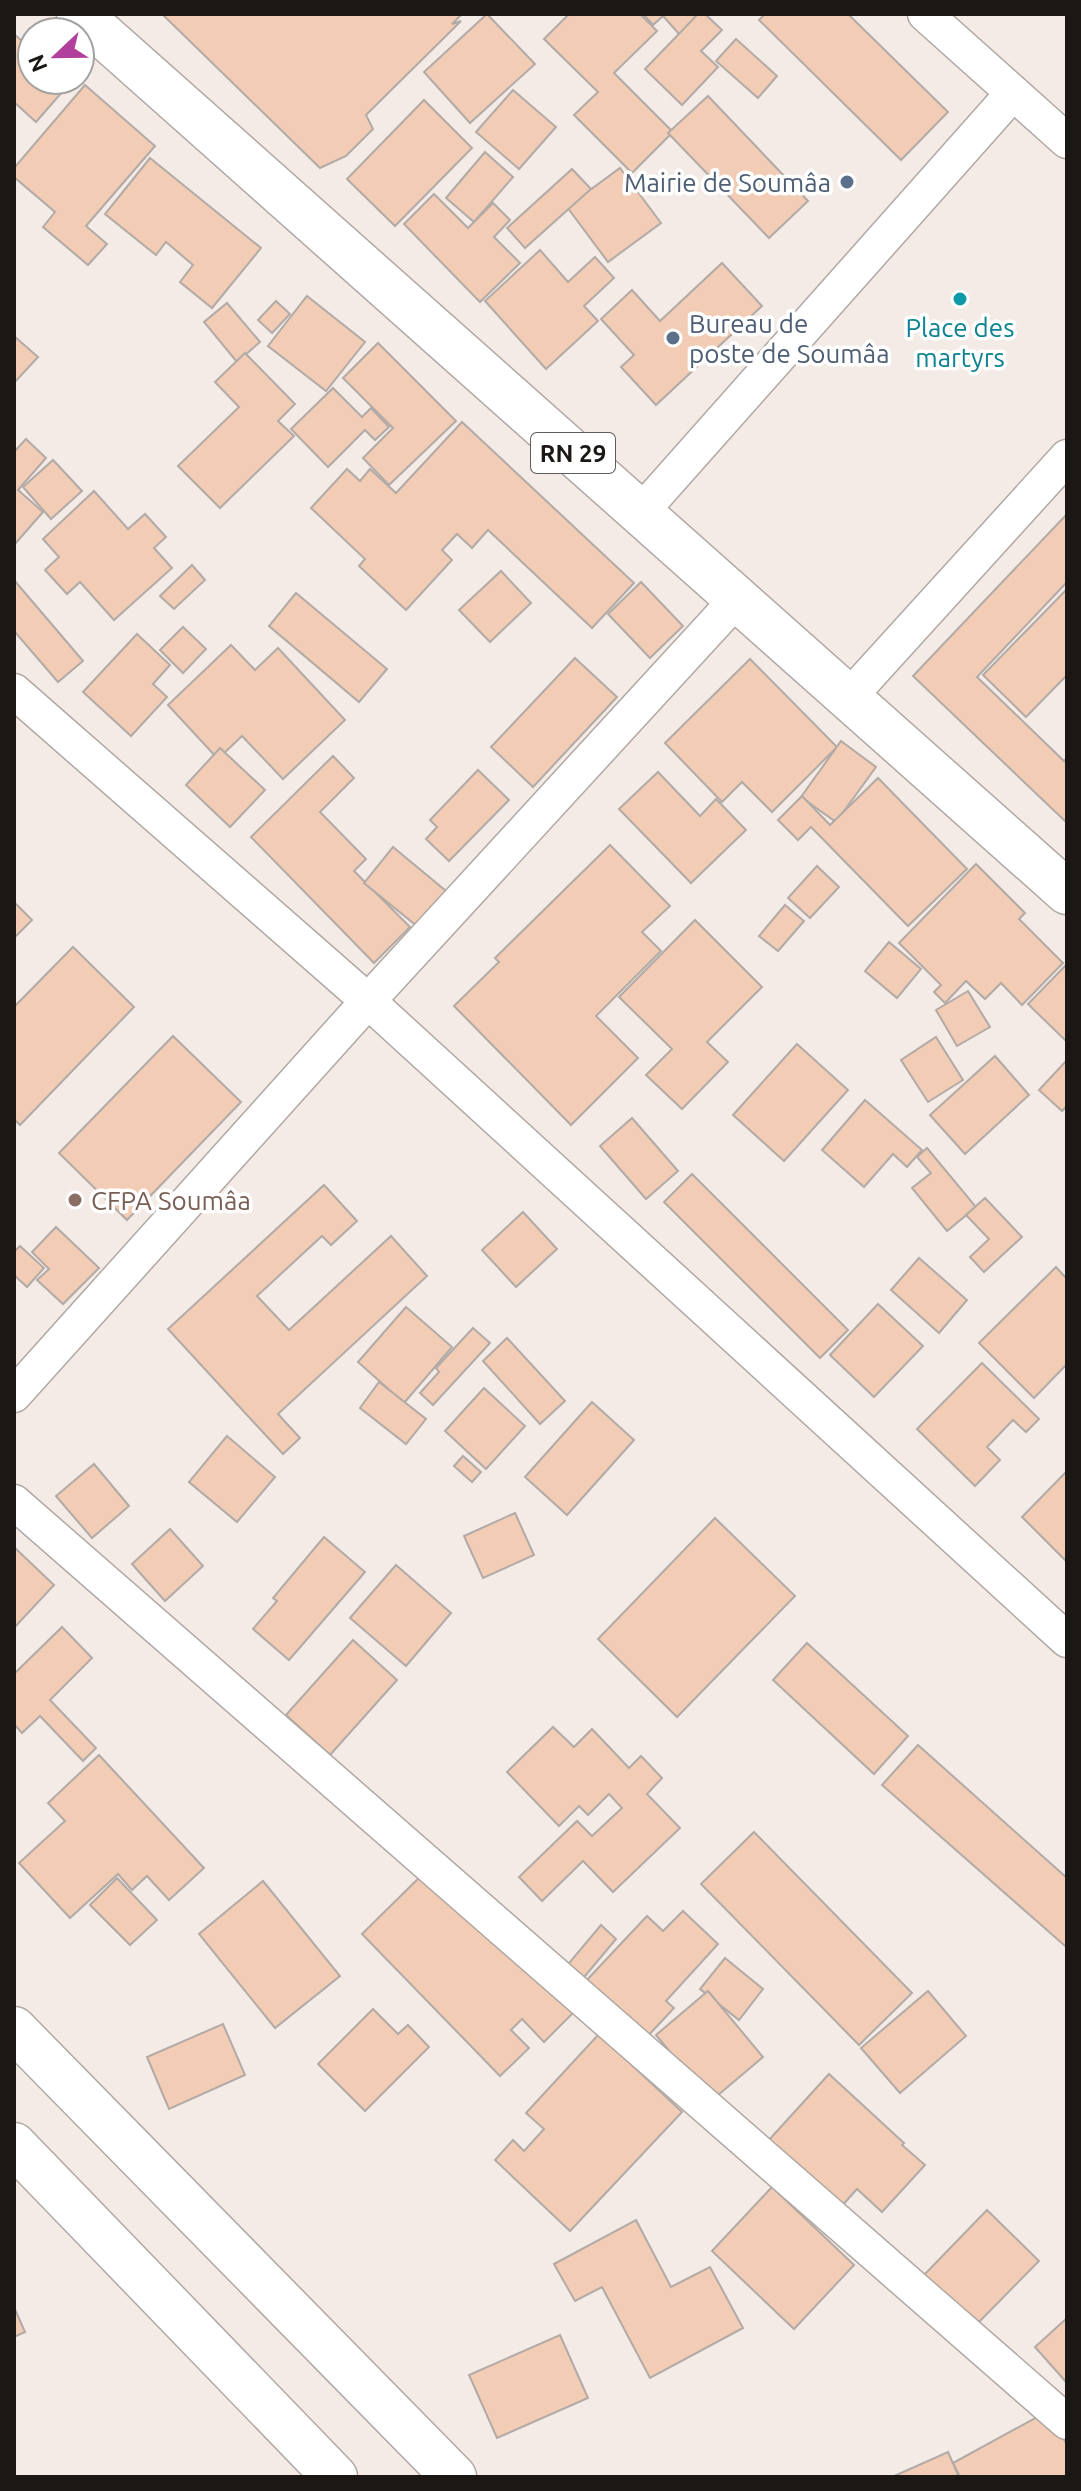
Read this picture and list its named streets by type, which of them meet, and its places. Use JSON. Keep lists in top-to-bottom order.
{
  "streets": {
    "main road": ["RN 29"]
  },
  "places": [
    "Mairie de Soumâa",
    "Place des martyrs",
    "Bureau de poste de Soumâa",
    "CFPA Soumâa"
  ],
  "north": "left"
}
